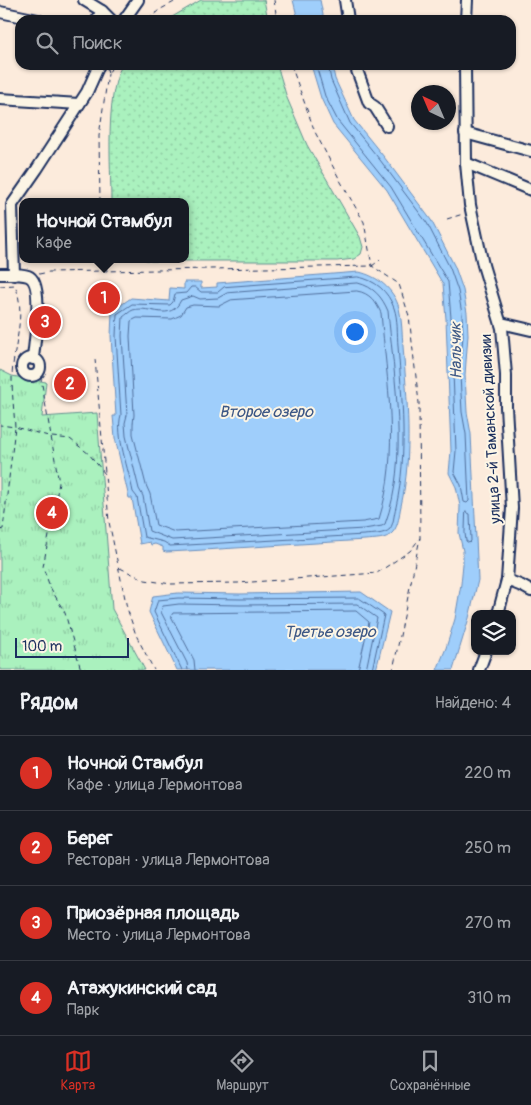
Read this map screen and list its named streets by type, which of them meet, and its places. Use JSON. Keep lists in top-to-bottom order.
{
  "streets": {
    "street": ["улица 2-й Таманской дивизии"]
  },
  "water": ["Нальчик", "Второе озеро", "Третье озеро"],
  "scale_bar": "100 m",
  "north": "top left",
  "page": {
    "search": "Поиск",
    "popup": ["Ночной Стамбул", "Кафе"],
    "pins": [
      "1",
      "3",
      "2",
      "4"
    ],
    "scale": "100 m",
    "heading": ["Рядом", "Найдено: 4"],
    "list": [
      {
        "mark": "1",
        "name": "Ночной Стамбул",
        "note": "Кафе · улица Лермонтова",
        "value": "220 m"
      },
      {
        "mark": "2",
        "name": "Берег",
        "note": "Ресторан · улица Лермонтова",
        "value": "250 m"
      },
      {
        "mark": "3",
        "name": "Приозёрная площадь",
        "note": "Место · улица Лермонтова",
        "value": "270 m"
      },
      {
        "mark": "4",
        "name": "Атажукинский сад",
        "note": "Парк",
        "value": "310 m"
      }
    ],
    "nav": ["Карта", "Маршрут", "Сохранённые"]
  }
}
